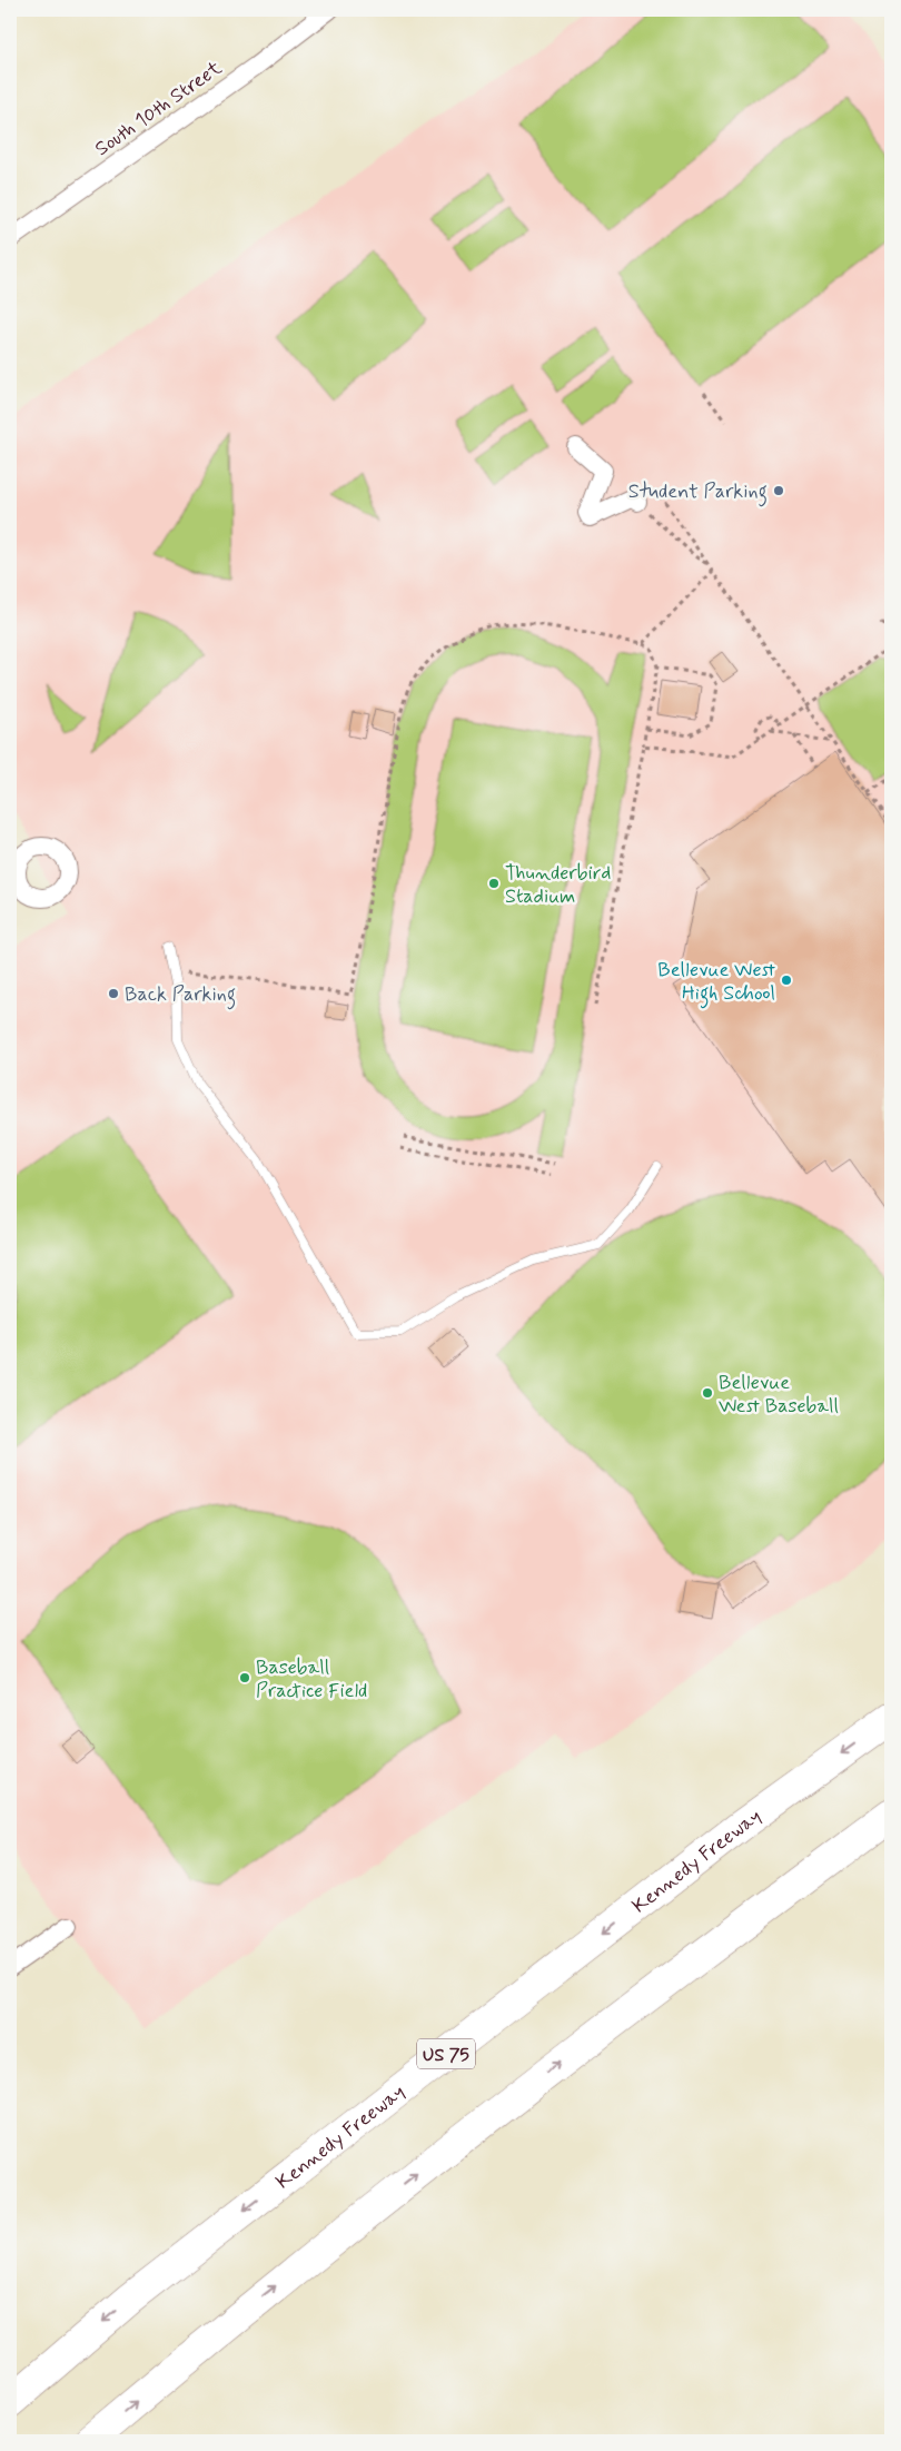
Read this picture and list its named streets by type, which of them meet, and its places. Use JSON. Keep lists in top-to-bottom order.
{
  "streets": {
    "highway": ["Kennedy Freeway", "US 75"],
    "street": ["South 10th Street"]
  },
  "places": [
    "Student Parking",
    "Thunderbird Stadium",
    "Bellevue West High School",
    "Back Parking",
    "Bellevue West Baseball",
    "Baseball Practice Field"
  ]
}
